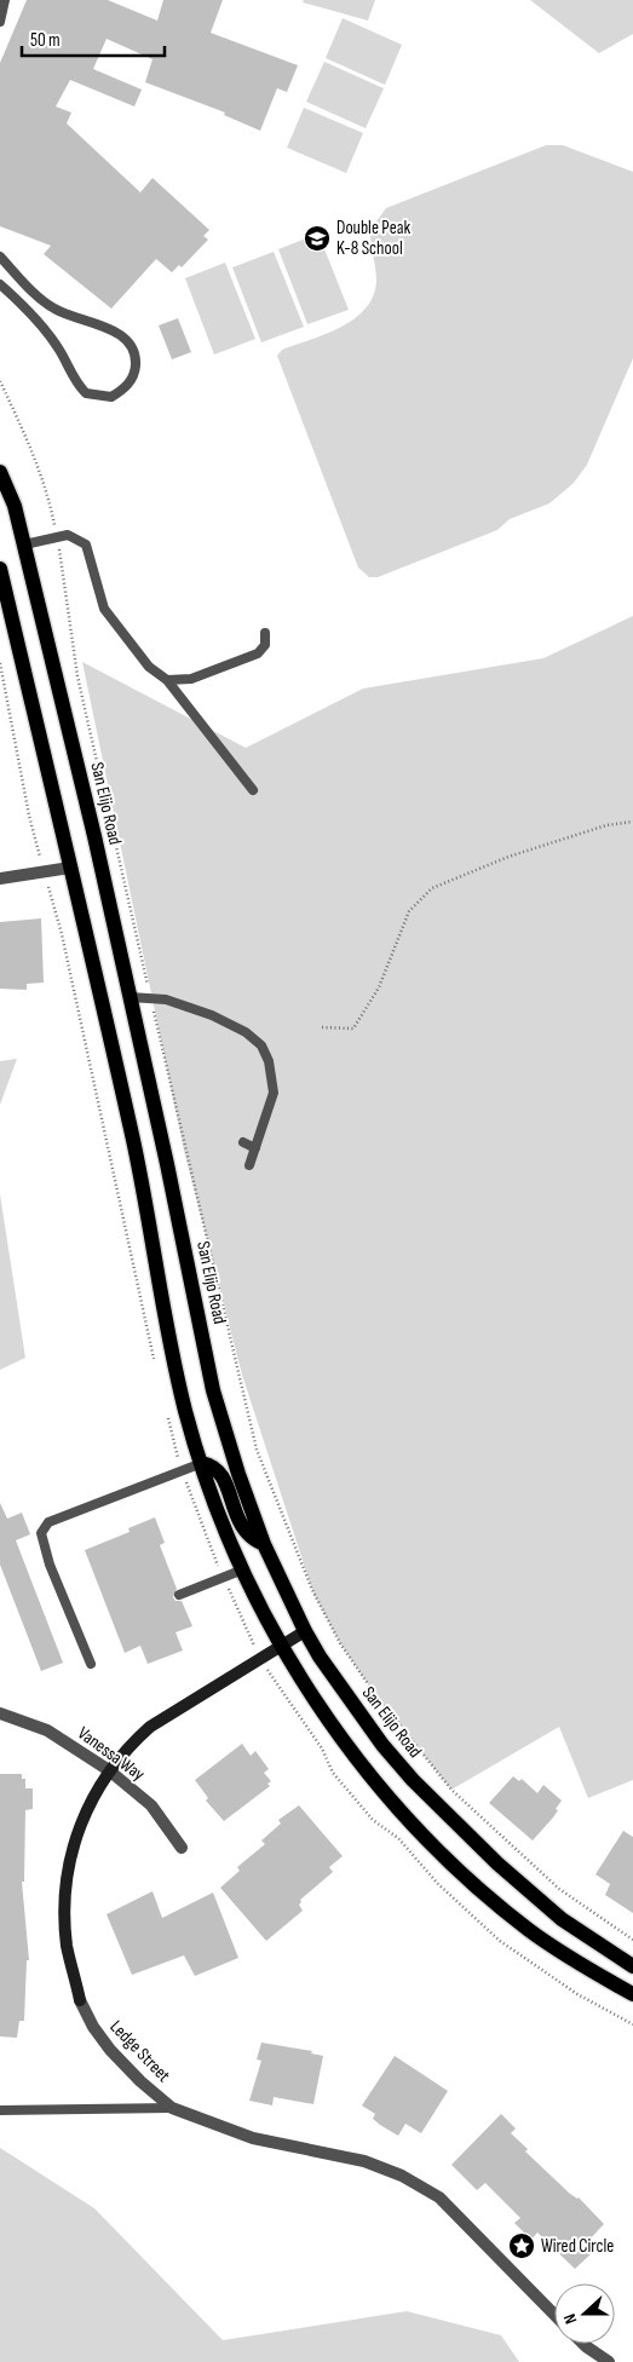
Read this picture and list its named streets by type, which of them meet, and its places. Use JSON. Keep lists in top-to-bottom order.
{
  "streets": {
    "main road": ["San Elijo Road"],
    "street": ["Vanessa Way", "Ledge Street"]
  },
  "crossings": [
    ["San Elijo Road", "Ledge Street"],
    ["Vanessa Way", "Ledge Street"]
  ],
  "places": {
    "school or university": ["Double Peak K-8 School"],
    "place": ["Wired Circle"]
  },
  "scale_bar": "50 m",
  "north": "left"
}
